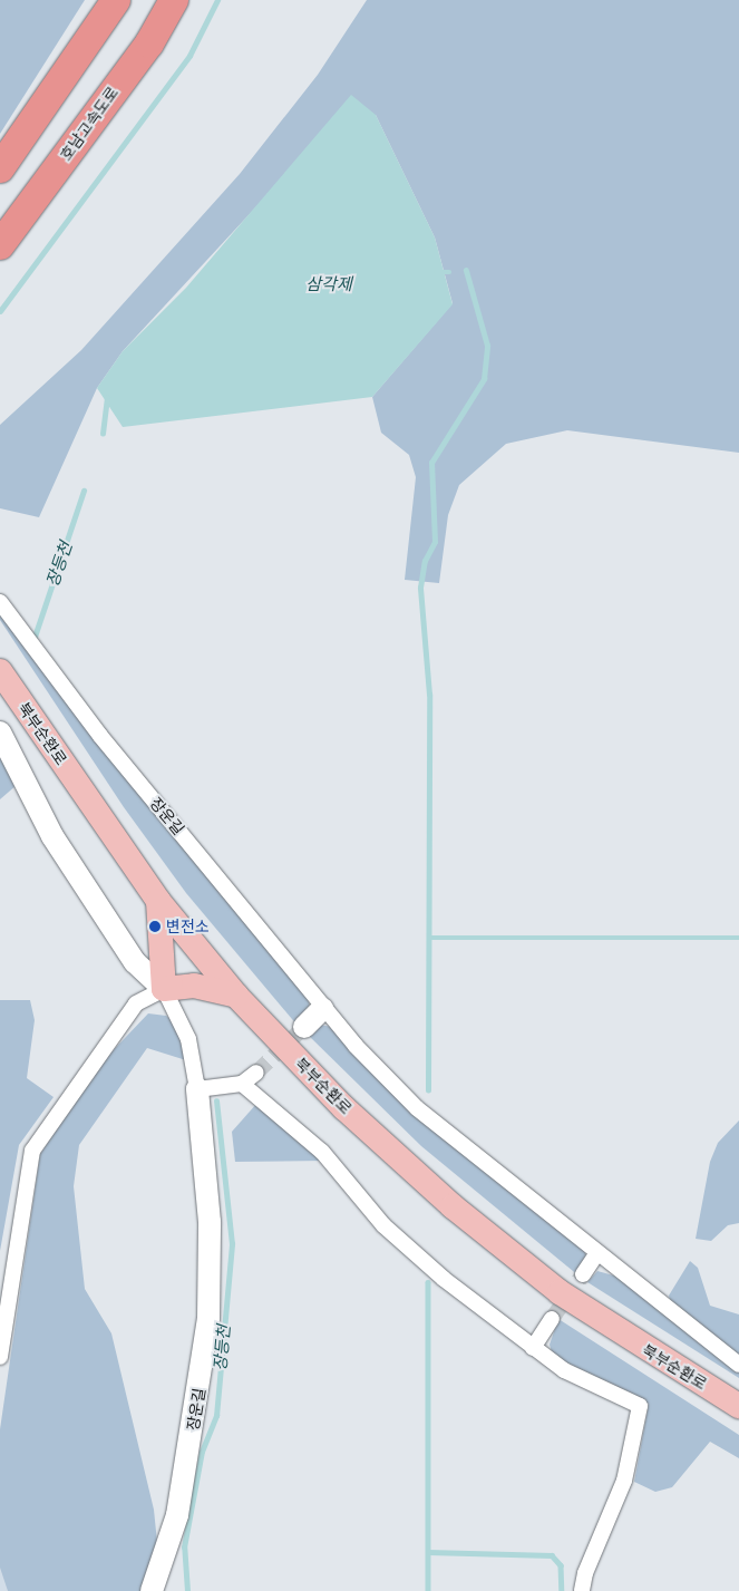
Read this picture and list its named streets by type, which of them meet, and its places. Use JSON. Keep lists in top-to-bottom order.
{
  "streets": {
    "highway": ["호남고속도로"],
    "main road": ["북부순환로"],
    "street": ["장운길"]
  },
  "water": ["삼각제", "장등천"],
  "places": ["변전소"]
}
